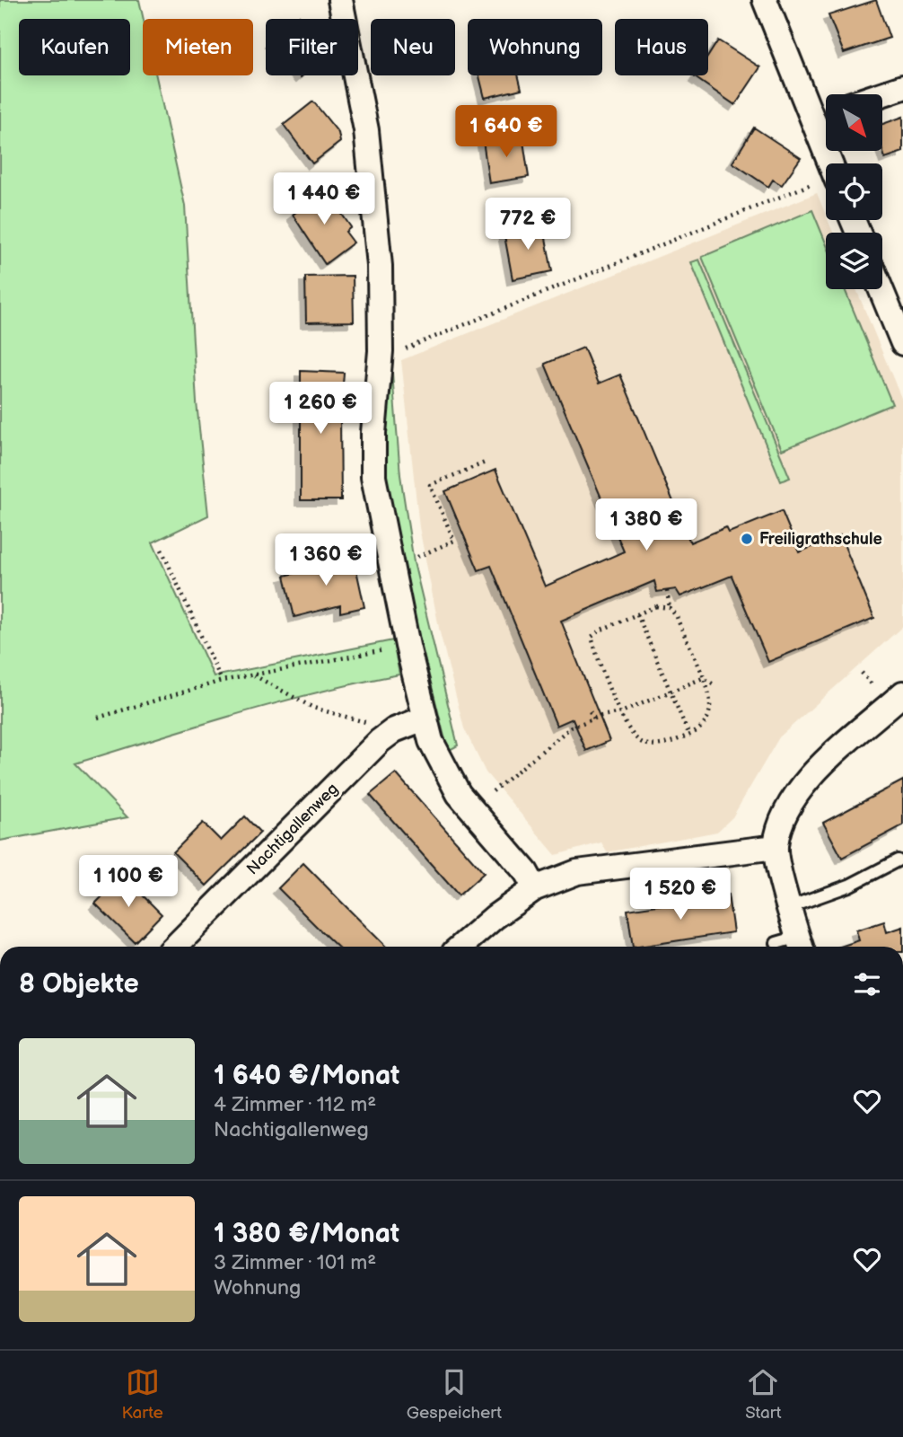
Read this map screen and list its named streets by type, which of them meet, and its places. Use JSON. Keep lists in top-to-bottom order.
{
  "streets": {
    "street": ["Nachtigallenweg"]
  },
  "places": ["Freiligrathschule"],
  "north": "bottom right",
  "page": {
    "chip": [
      "Kaufen",
      "Mieten",
      "Filter",
      "Neu",
      "Wohnung",
      "Haus"
    ],
    "price": [
      "1 640 €",
      "1 440 €",
      "772 €",
      "1 260 €",
      "1 380 €",
      "1 360 €",
      "1 100 €",
      "1 520 €"
    ],
    "heading": "8 Objekte",
    "list": [
      {
        "name": "1 640 €/Monat",
        "note": "4 Zimmer · 112 m² · Nachtigallenweg"
      },
      {
        "name": "1 380 €/Monat",
        "note": "3 Zimmer · 101 m² · Wohnung"
      }
    ],
    "tabs": ["Karte", "Gespeichert", "Start"]
  }
}
